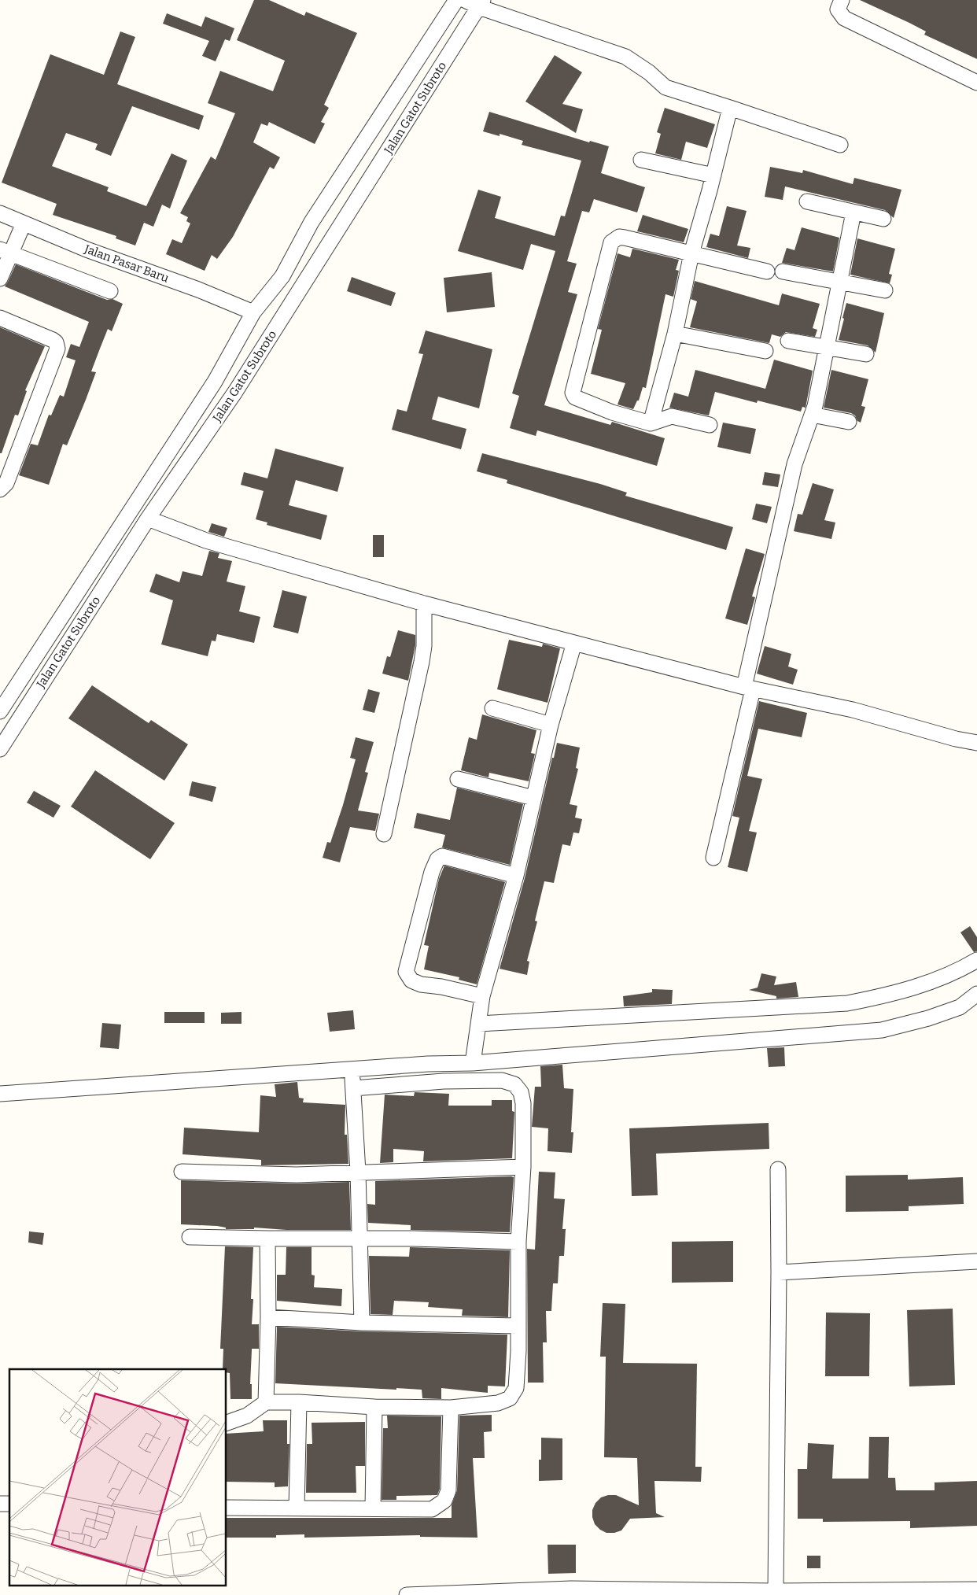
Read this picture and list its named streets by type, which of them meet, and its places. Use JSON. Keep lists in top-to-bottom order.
{
  "streets": {
    "street": ["Jalan Gatot Subroto", "Jalan Pasar Baru"]
  },
  "crossings": [
    ["Jalan Gatot Subroto", "Jalan Pasar Baru"]
  ]
}
